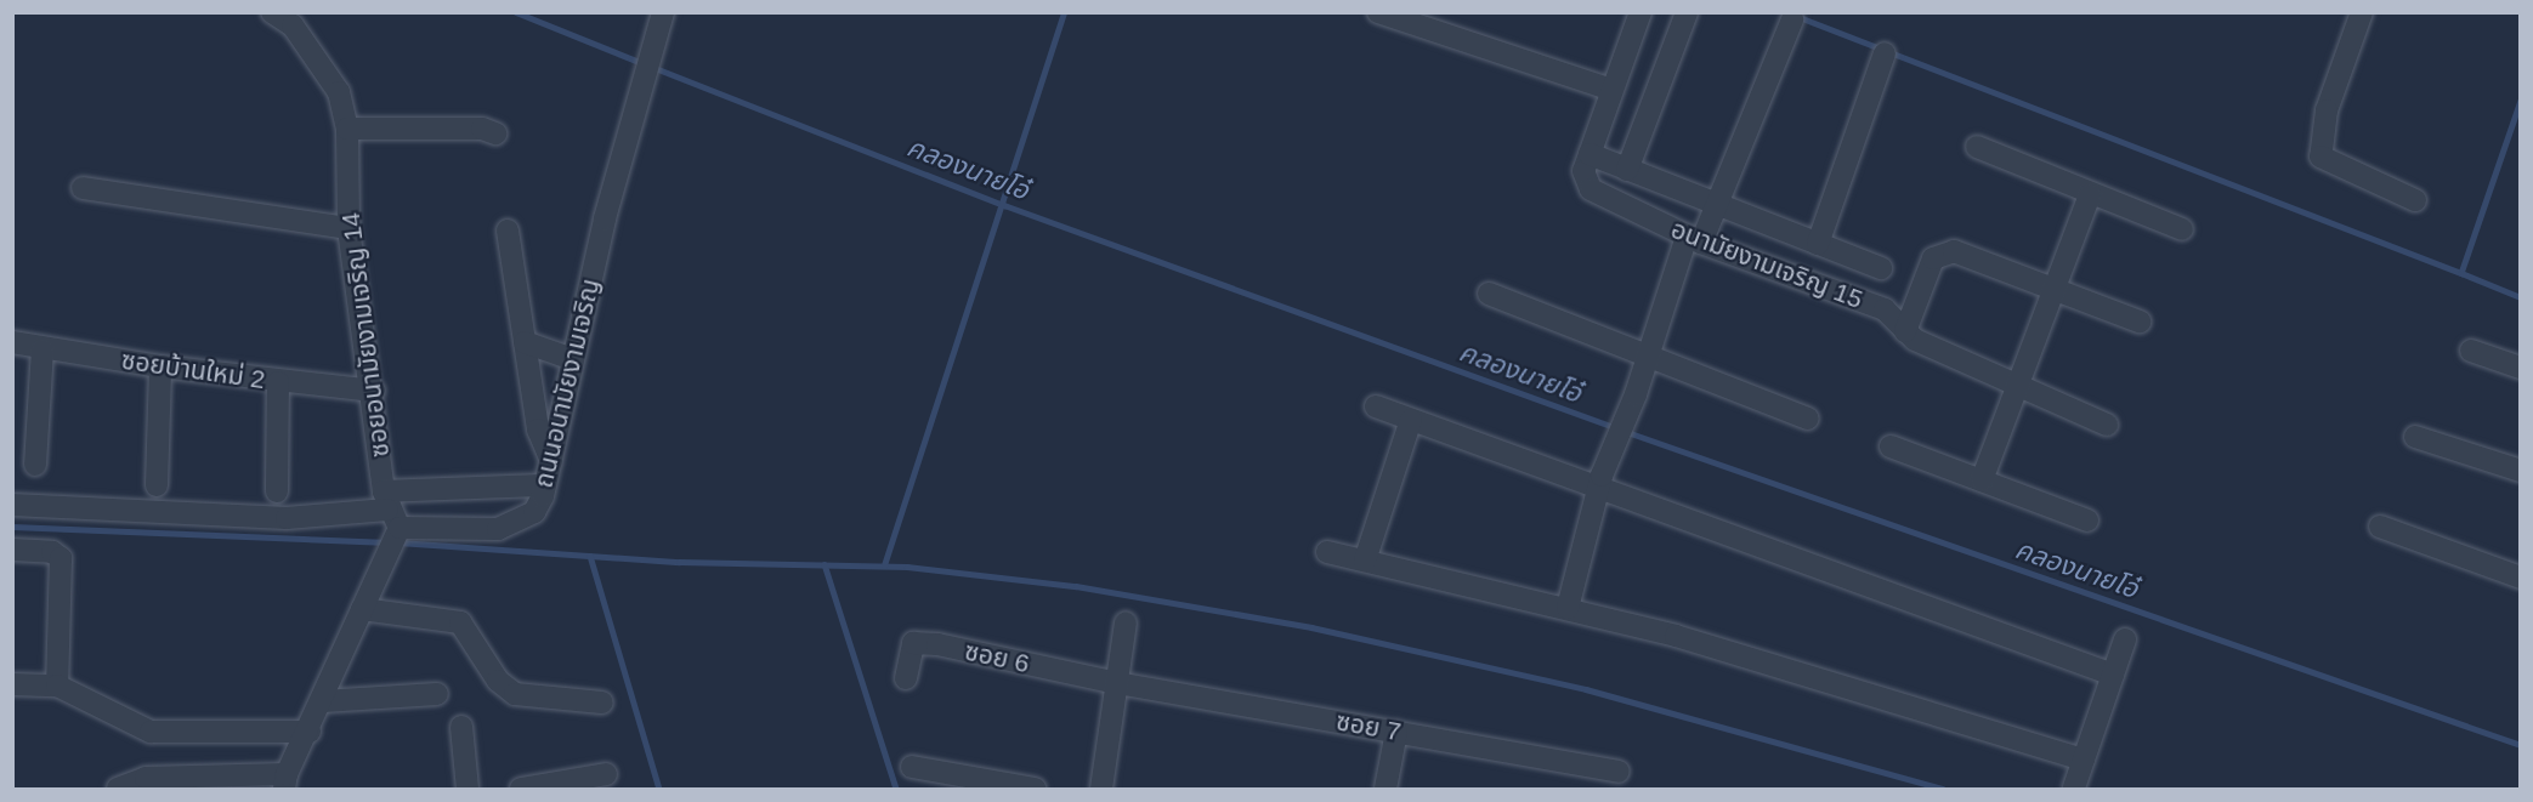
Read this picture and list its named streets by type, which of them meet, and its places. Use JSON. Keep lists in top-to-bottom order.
{
  "streets": {
    "street": [
      "อนามัยงามเจริญ 15",
      "ซอยอนามัยงามเจริญ 14",
      "ซอยบ้านใหม่ 2",
      "ถนนอนามัยงามเจริญ",
      "ซอย 6",
      "ซอย 7"
    ]
  },
  "crossings": [
    ["ซอยอนามัยงามเจริญ 14", "ซอยบ้านใหม่ 2"],
    ["ซอยอนามัยงามเจริญ 14", "ถนนอนามัยงามเจริญ"],
    ["ซอย 6", "ซอย 7"]
  ],
  "water": ["คลองนายโอ๋"]
}
